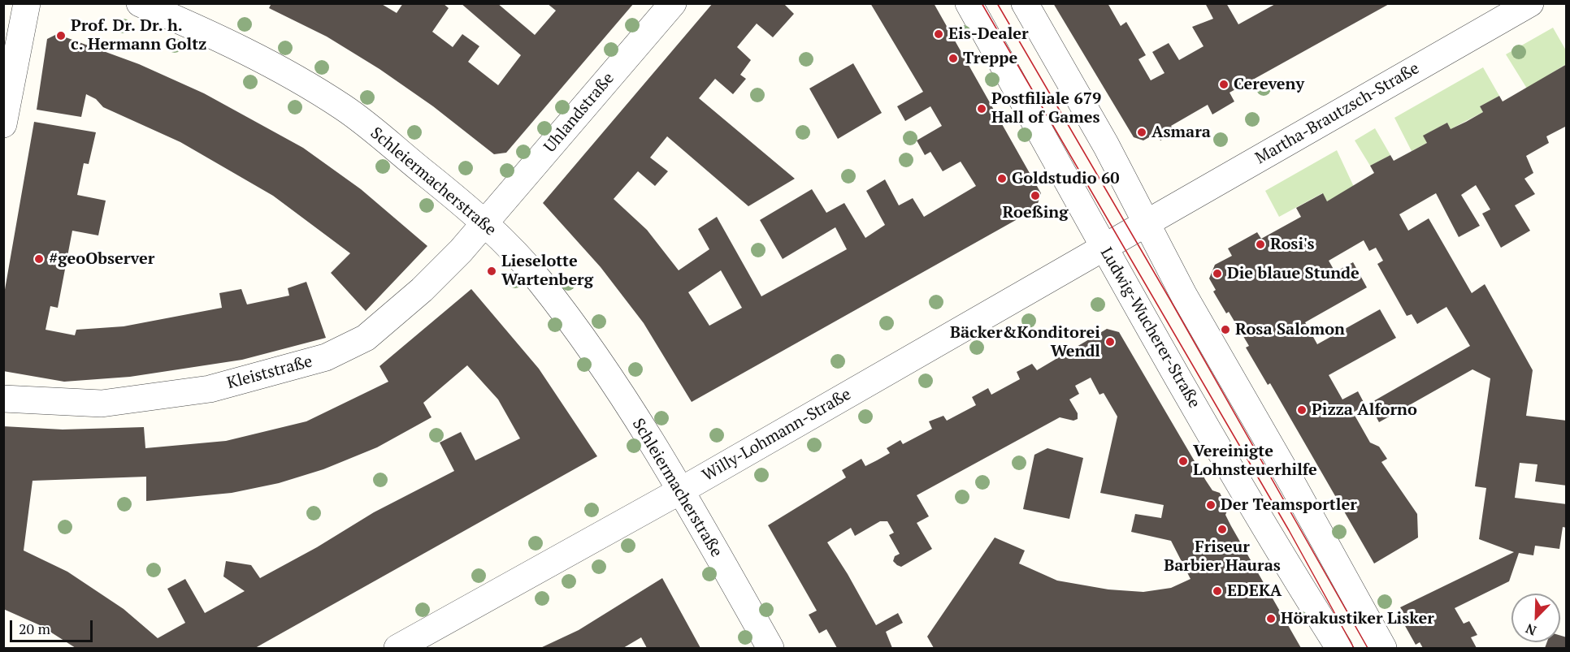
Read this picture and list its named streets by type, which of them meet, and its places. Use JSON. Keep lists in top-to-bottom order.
{
  "streets": {
    "street": [
      "Uhlandstraße",
      "Martha-Brautzsch-Straße",
      "Schleiermacherstraße",
      "Ludwig-Wucherer-Straße",
      "Kleiststraße",
      "Willy-Lohmann-Straße"
    ]
  },
  "crossings": [
    ["Uhlandstraße", "Schleiermacherstraße"],
    ["Uhlandstraße", "Kleiststraße"],
    ["Martha-Brautzsch-Straße", "Ludwig-Wucherer-Straße"],
    ["Martha-Brautzsch-Straße", "Willy-Lohmann-Straße"],
    ["Schleiermacherstraße", "Kleiststraße"],
    ["Schleiermacherstraße", "Willy-Lohmann-Straße"],
    ["Ludwig-Wucherer-Straße", "Willy-Lohmann-Straße"]
  ],
  "places": [
    "Eis-Dealer",
    "Prof. Dr. Dr. h. c. Hermann Goltz",
    "Treppe",
    "Cereveny",
    "Postfiliale 679 Hall of Games",
    "Asmara",
    "Goldstudio 60",
    "Roeßing",
    "Rosi's",
    "#geoObserver",
    "Lieselotte Wartenberg",
    "Die blaue Stunde",
    "Rosa Salomon",
    "Bäcker&Konditorei Wendl",
    "Pizza Alforno",
    "Vereinigte Lohnsteuerhilfe",
    "Der Teamsportler",
    "Friseur Barbier Hauras",
    "EDEKA",
    "Hörakustiker Lisker"
  ],
  "scale_bar": "20 m",
  "north": "bottom left"
}
